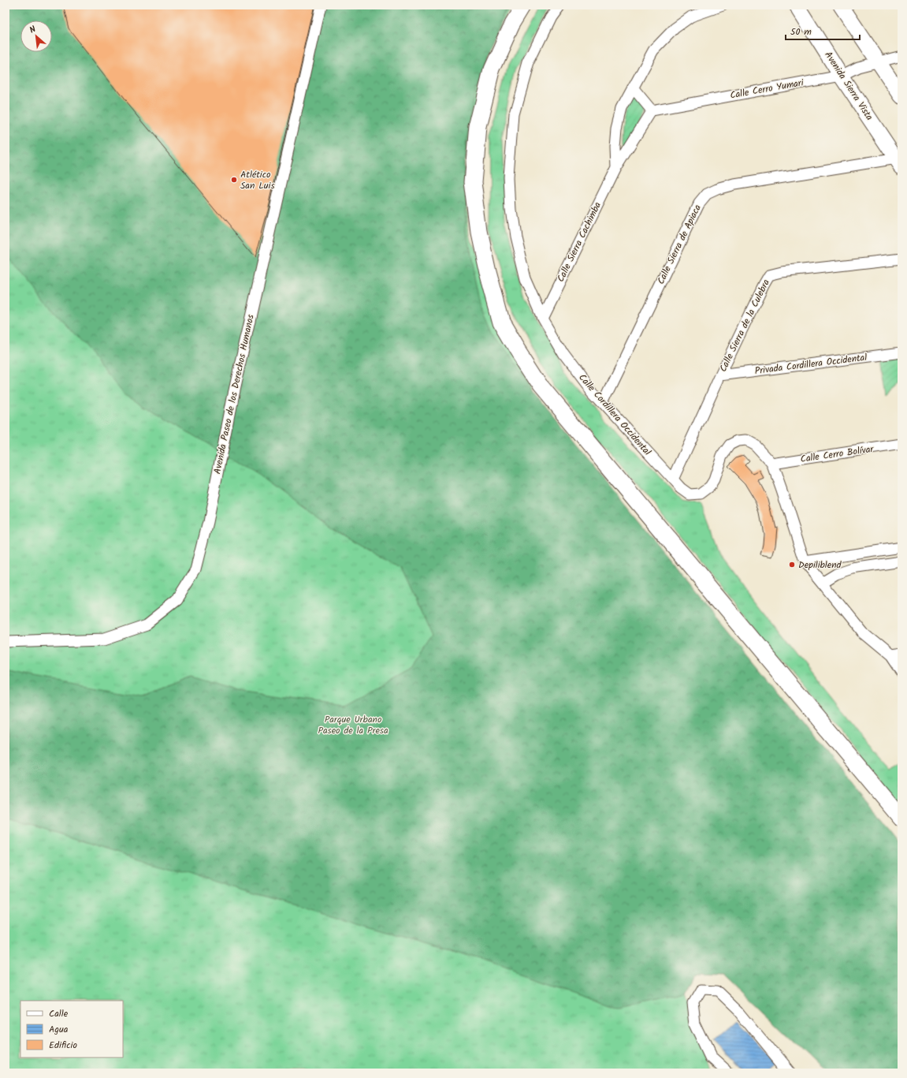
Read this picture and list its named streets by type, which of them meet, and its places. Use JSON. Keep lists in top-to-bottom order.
{
  "streets": {
    "main road": ["Avenida Sierra Vista"],
    "street": [
      "Calle Cerro Yumari",
      "Calle Sierra Cachimba",
      "Calle Sierra de Apiaca",
      "Calle Sierra de la Culebra",
      "Privada Cordillera Occidental",
      "Avenida Paseo de los Derechos Humanos",
      "Calle Cordillera Occidental",
      "Calle Cerro Bolívar"
    ]
  },
  "crossings": [
    ["Avenida Sierra Vista", "Calle Cerro Yumari"],
    ["Avenida Sierra Vista", "Calle Sierra de Apiaca"],
    ["Calle Cerro Yumari", "Calle Sierra Cachimba"],
    ["Calle Sierra Cachimba", "Calle Cordillera Occidental"],
    ["Calle Sierra de Apiaca", "Calle Cordillera Occidental"],
    ["Calle Sierra de la Culebra", "Privada Cordillera Occidental"],
    ["Calle Sierra de la Culebra", "Calle Cordillera Occidental"],
    ["Calle Cordillera Occidental", "Calle Cerro Bolívar"]
  ],
  "parks": ["Parque Urbano Paseo de la Presa"],
  "places": ["Atlético San Luis", "Depiliblend"],
  "legend": ["Calle", "Agua", "Edificio"],
  "scale_bar": "50 m",
  "north": "top left"
}
